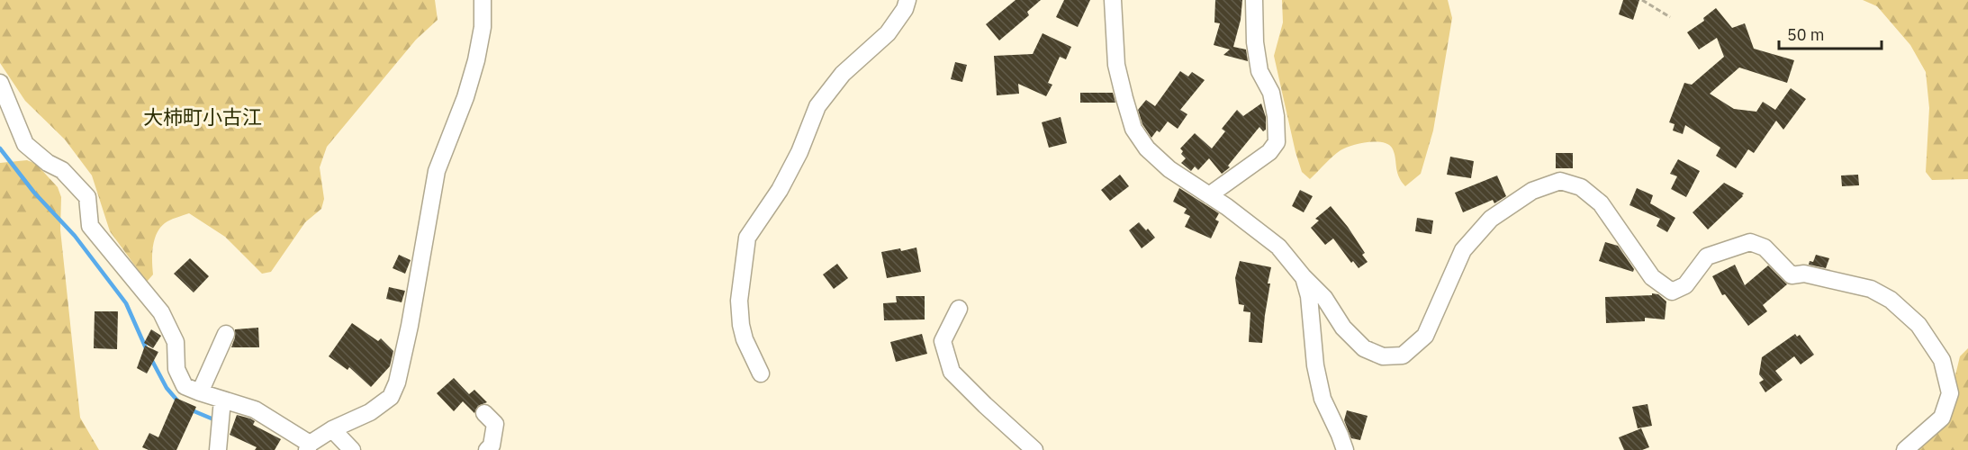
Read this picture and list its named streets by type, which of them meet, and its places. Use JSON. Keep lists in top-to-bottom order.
{
  "districts": ["大柿町小古江"],
  "scale_bar": "50 m"
}
